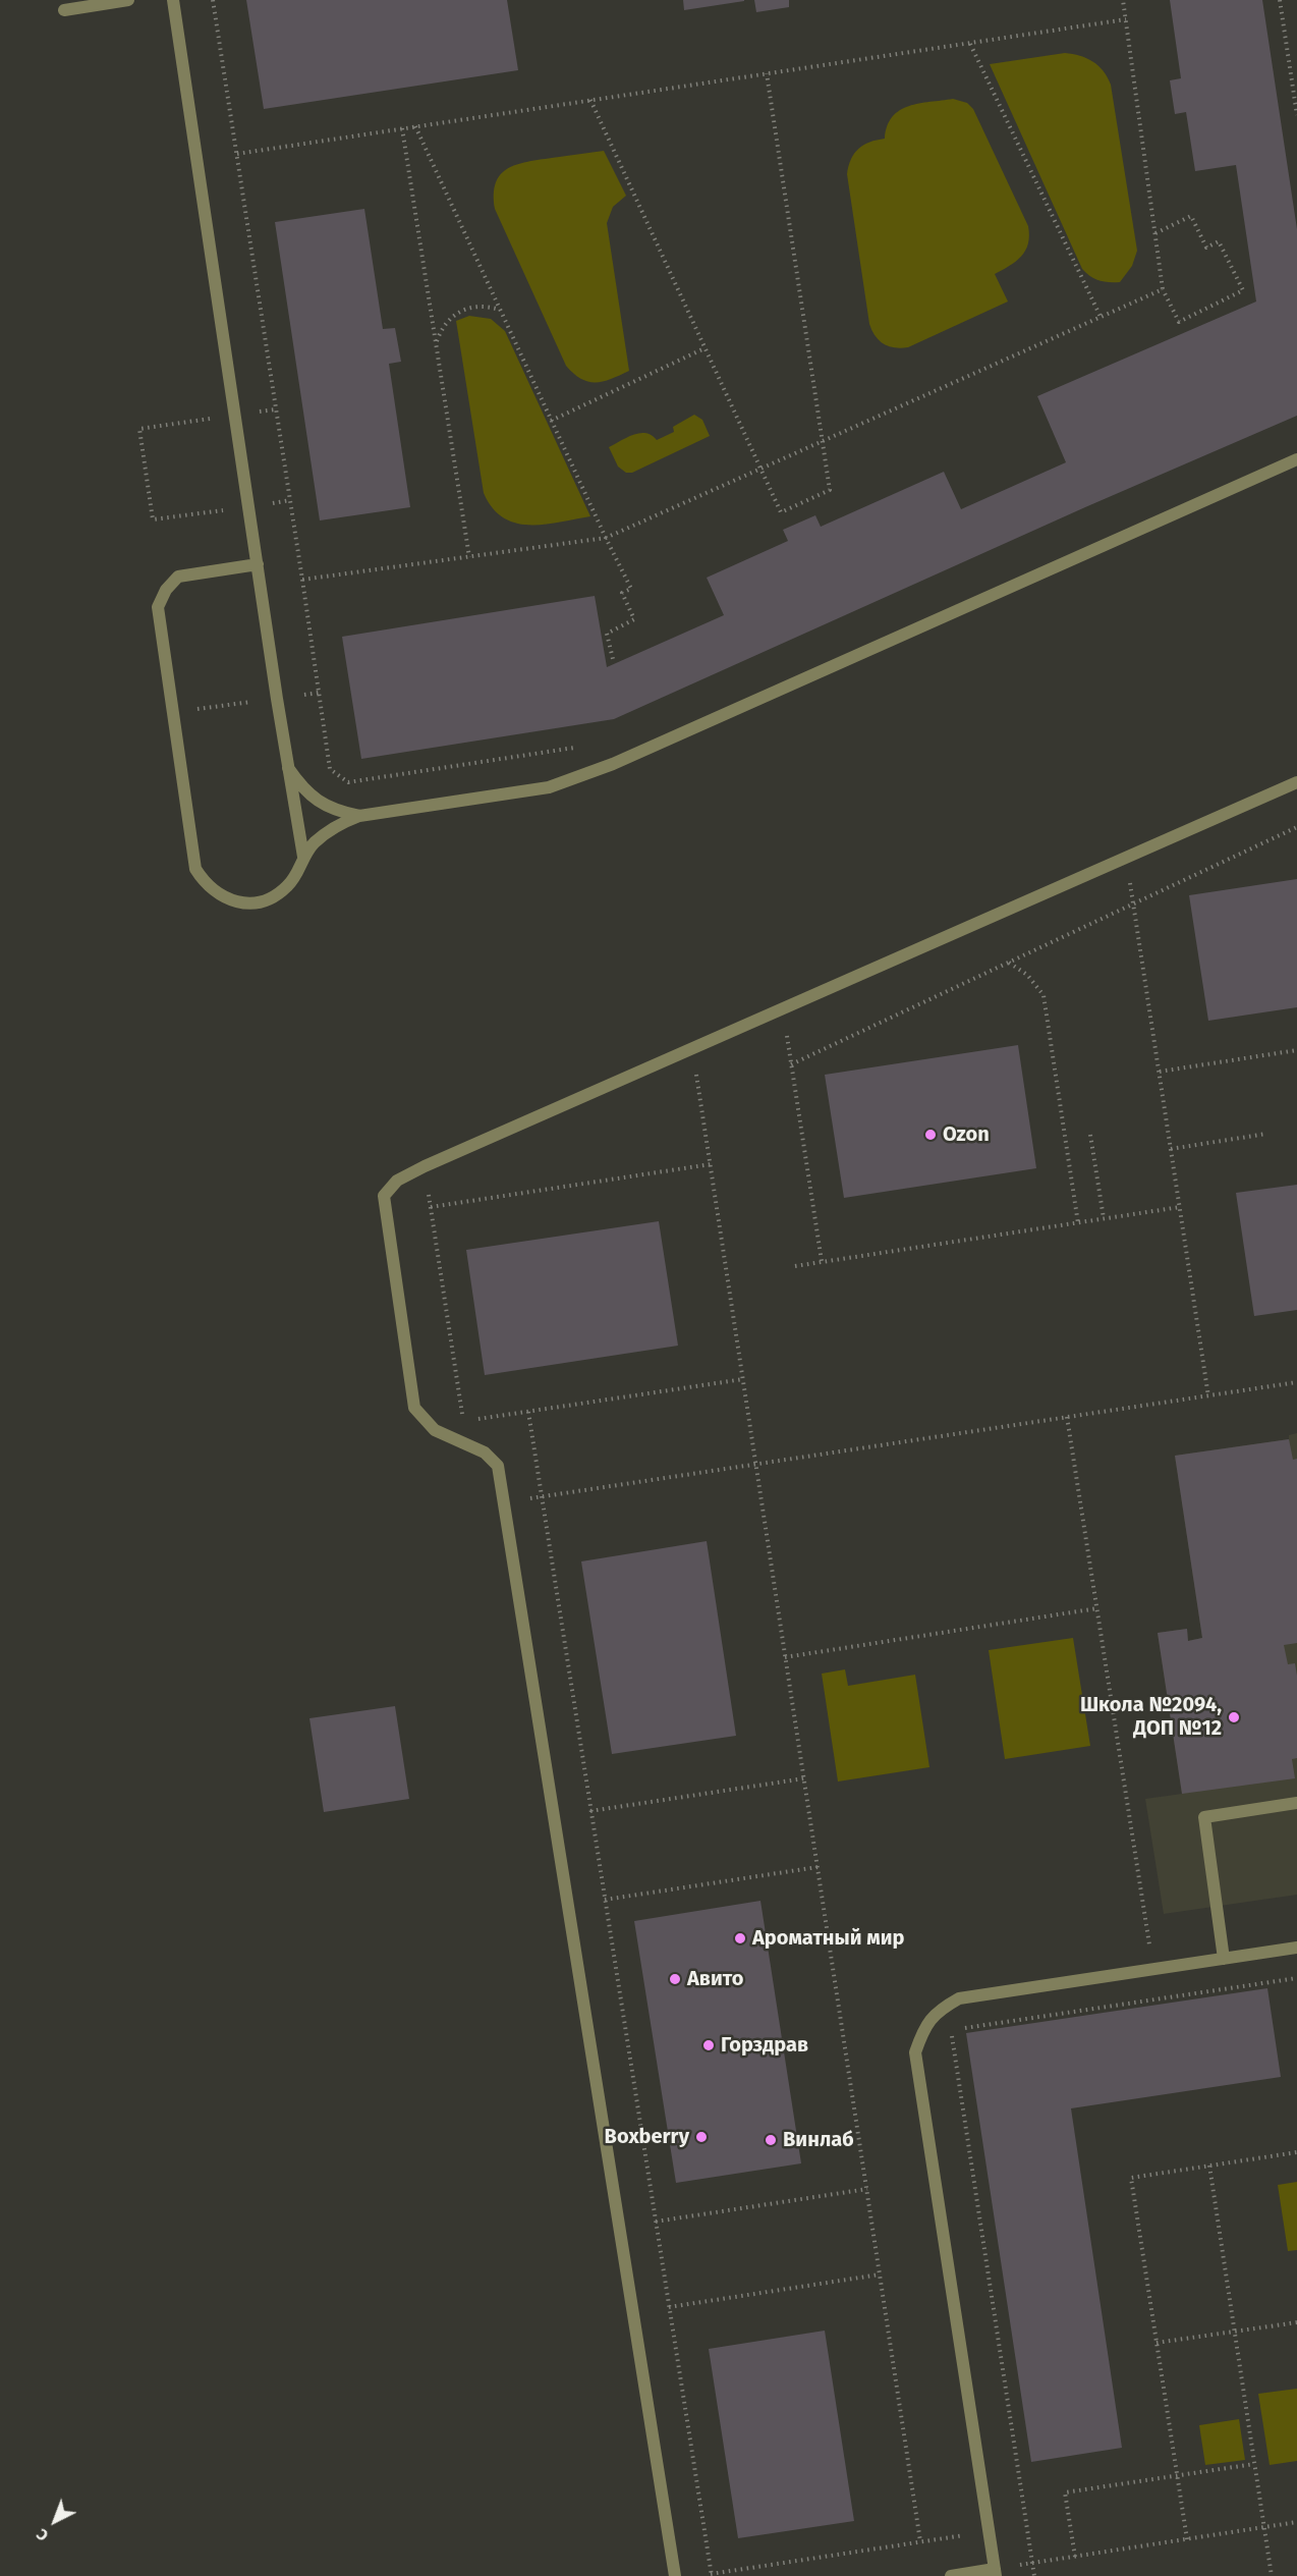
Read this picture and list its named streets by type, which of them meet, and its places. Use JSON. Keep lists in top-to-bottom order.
{
  "places": [
    "Ozon",
    "Школа №2094, ДОП №12",
    "Ароматный мир",
    "Авито",
    "Горздрав",
    "Boxberry",
    "Винлаб"
  ],
  "north": "bottom left"
}
